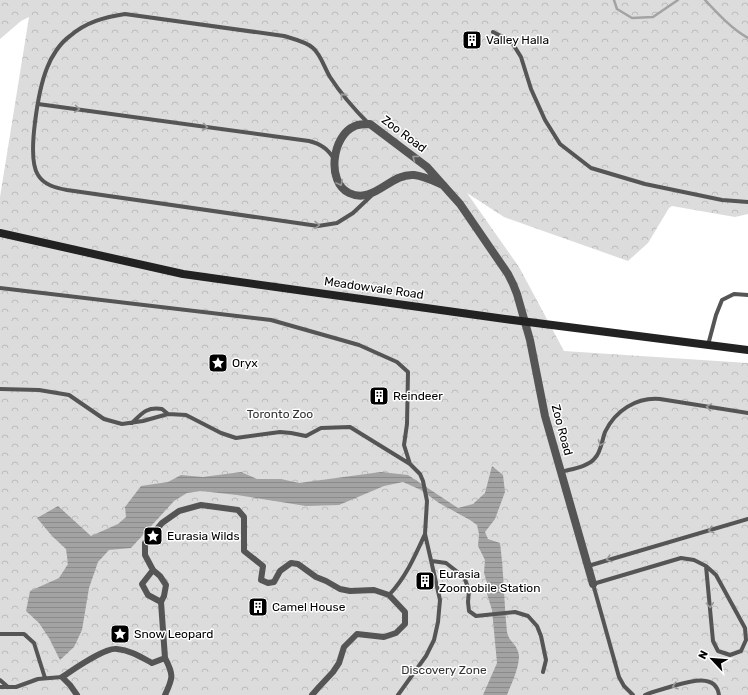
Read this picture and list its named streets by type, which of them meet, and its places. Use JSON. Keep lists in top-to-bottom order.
{
  "streets": {
    "main road": ["Meadowvale Road"],
    "street": ["Zoo Road"]
  },
  "crossings": [
    ["Zoo Road", "Meadowvale Road"]
  ],
  "parks": ["Toronto Zoo", "Discovery Zone"],
  "places": {
    "building": [
      "Valley Halla",
      "Reindeer",
      "Eurasia Zoomobile Station",
      "Camel House"
    ],
    "place": ["Oryx", "Eurasia Wilds", "Snow Leopard"]
  },
  "north": "top left"
}
